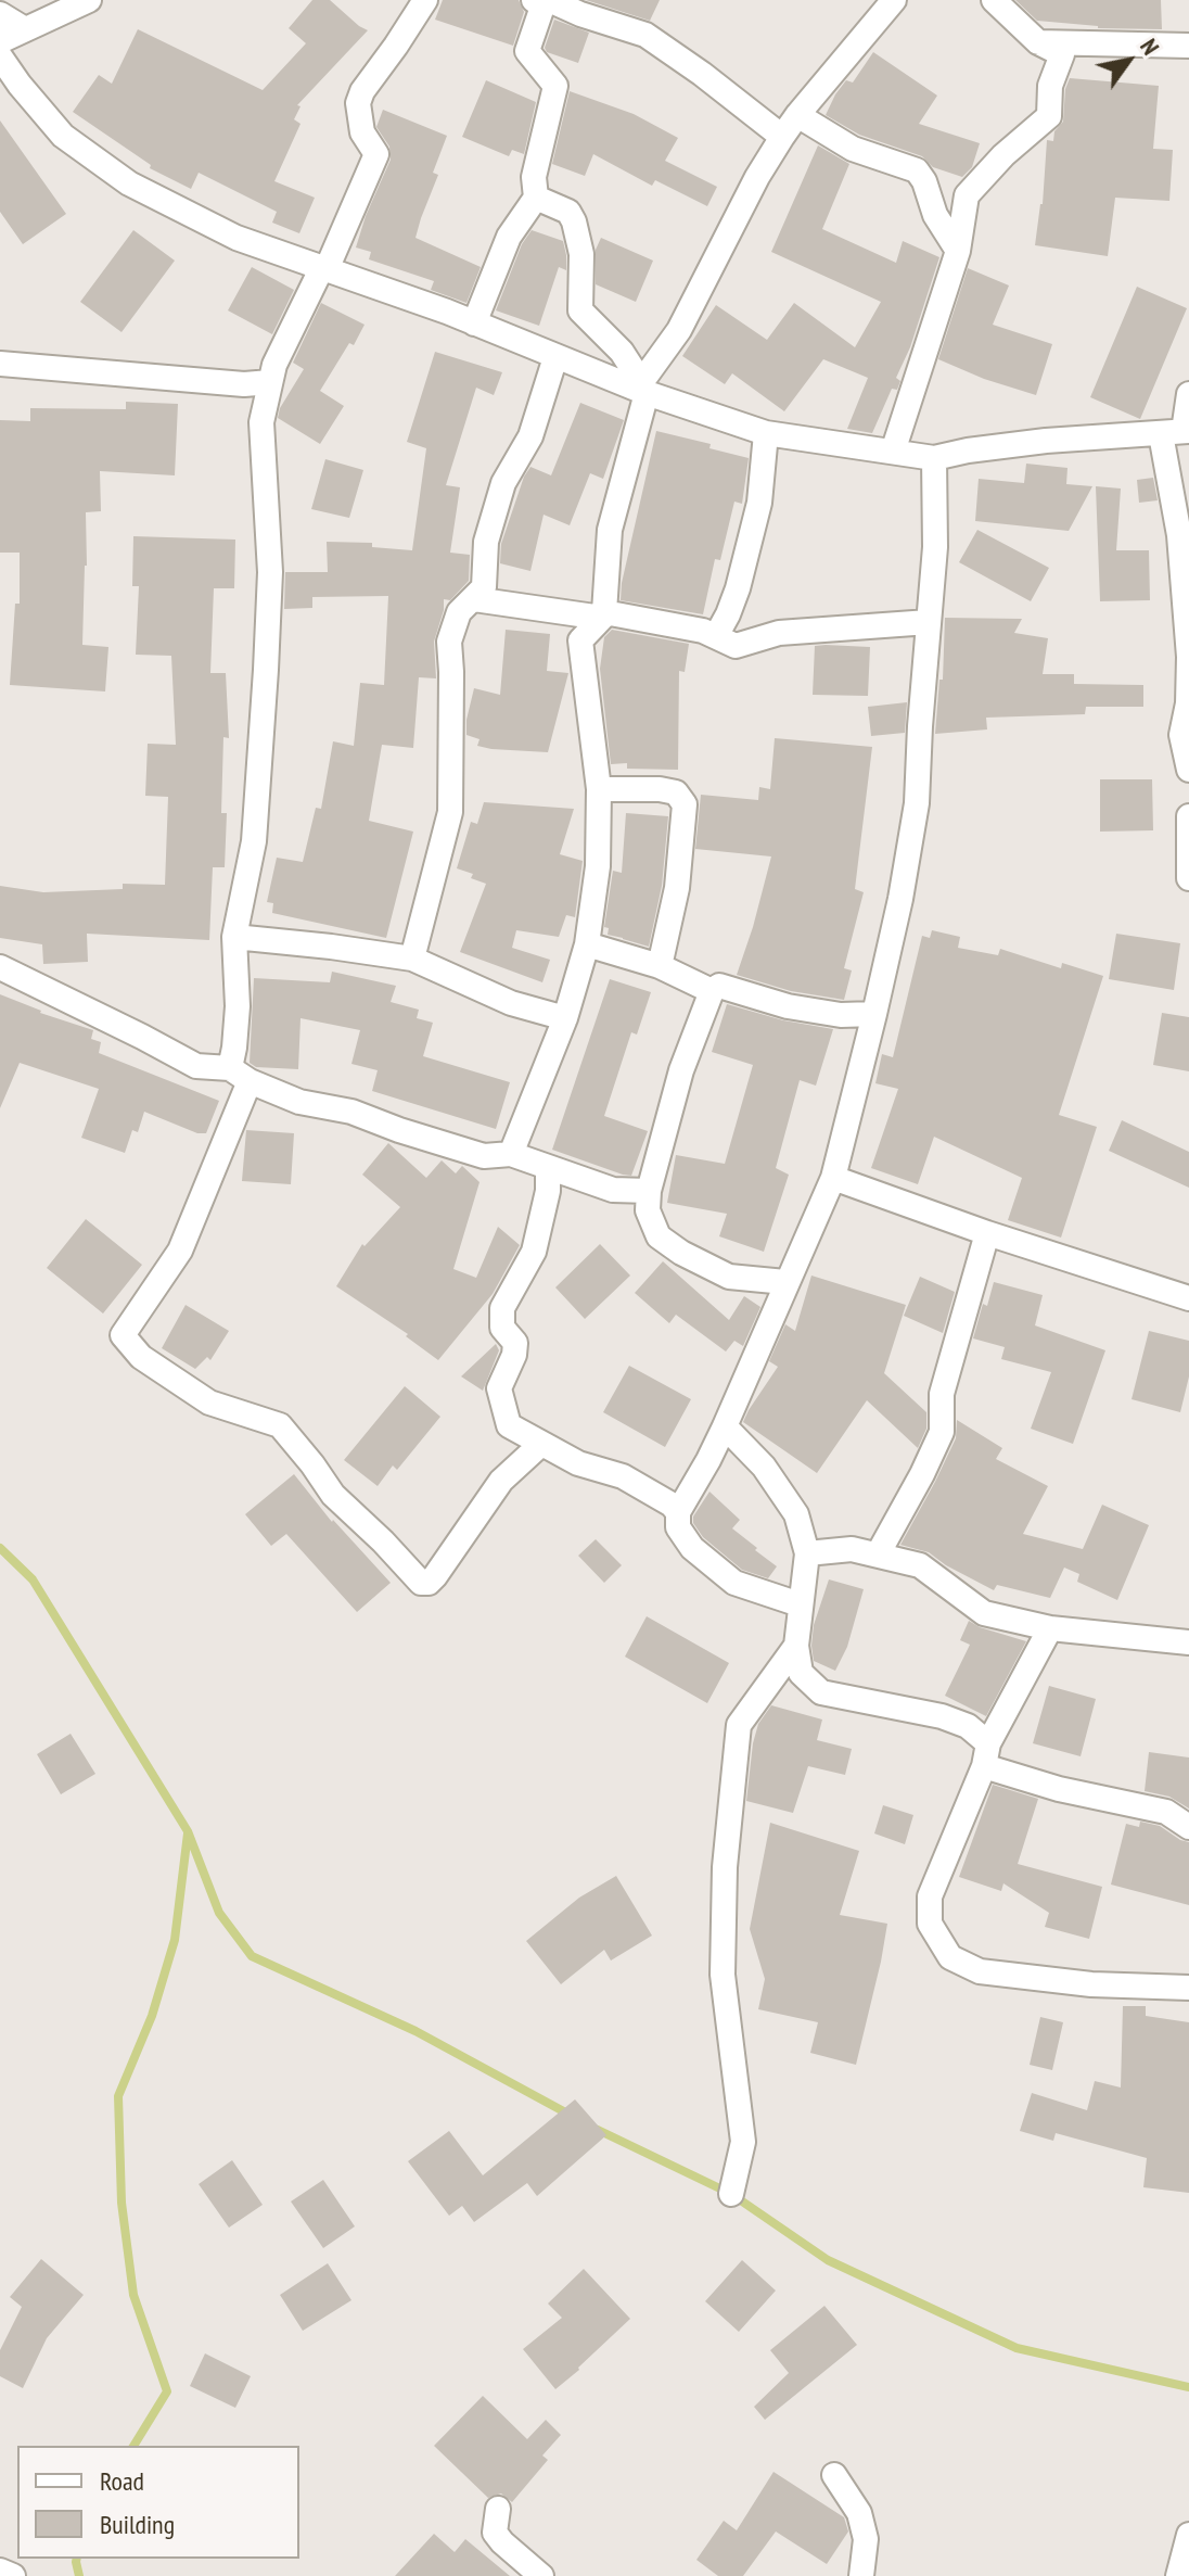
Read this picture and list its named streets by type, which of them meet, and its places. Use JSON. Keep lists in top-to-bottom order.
{
  "legend": ["Road", "Building"],
  "north": "top right"
}
